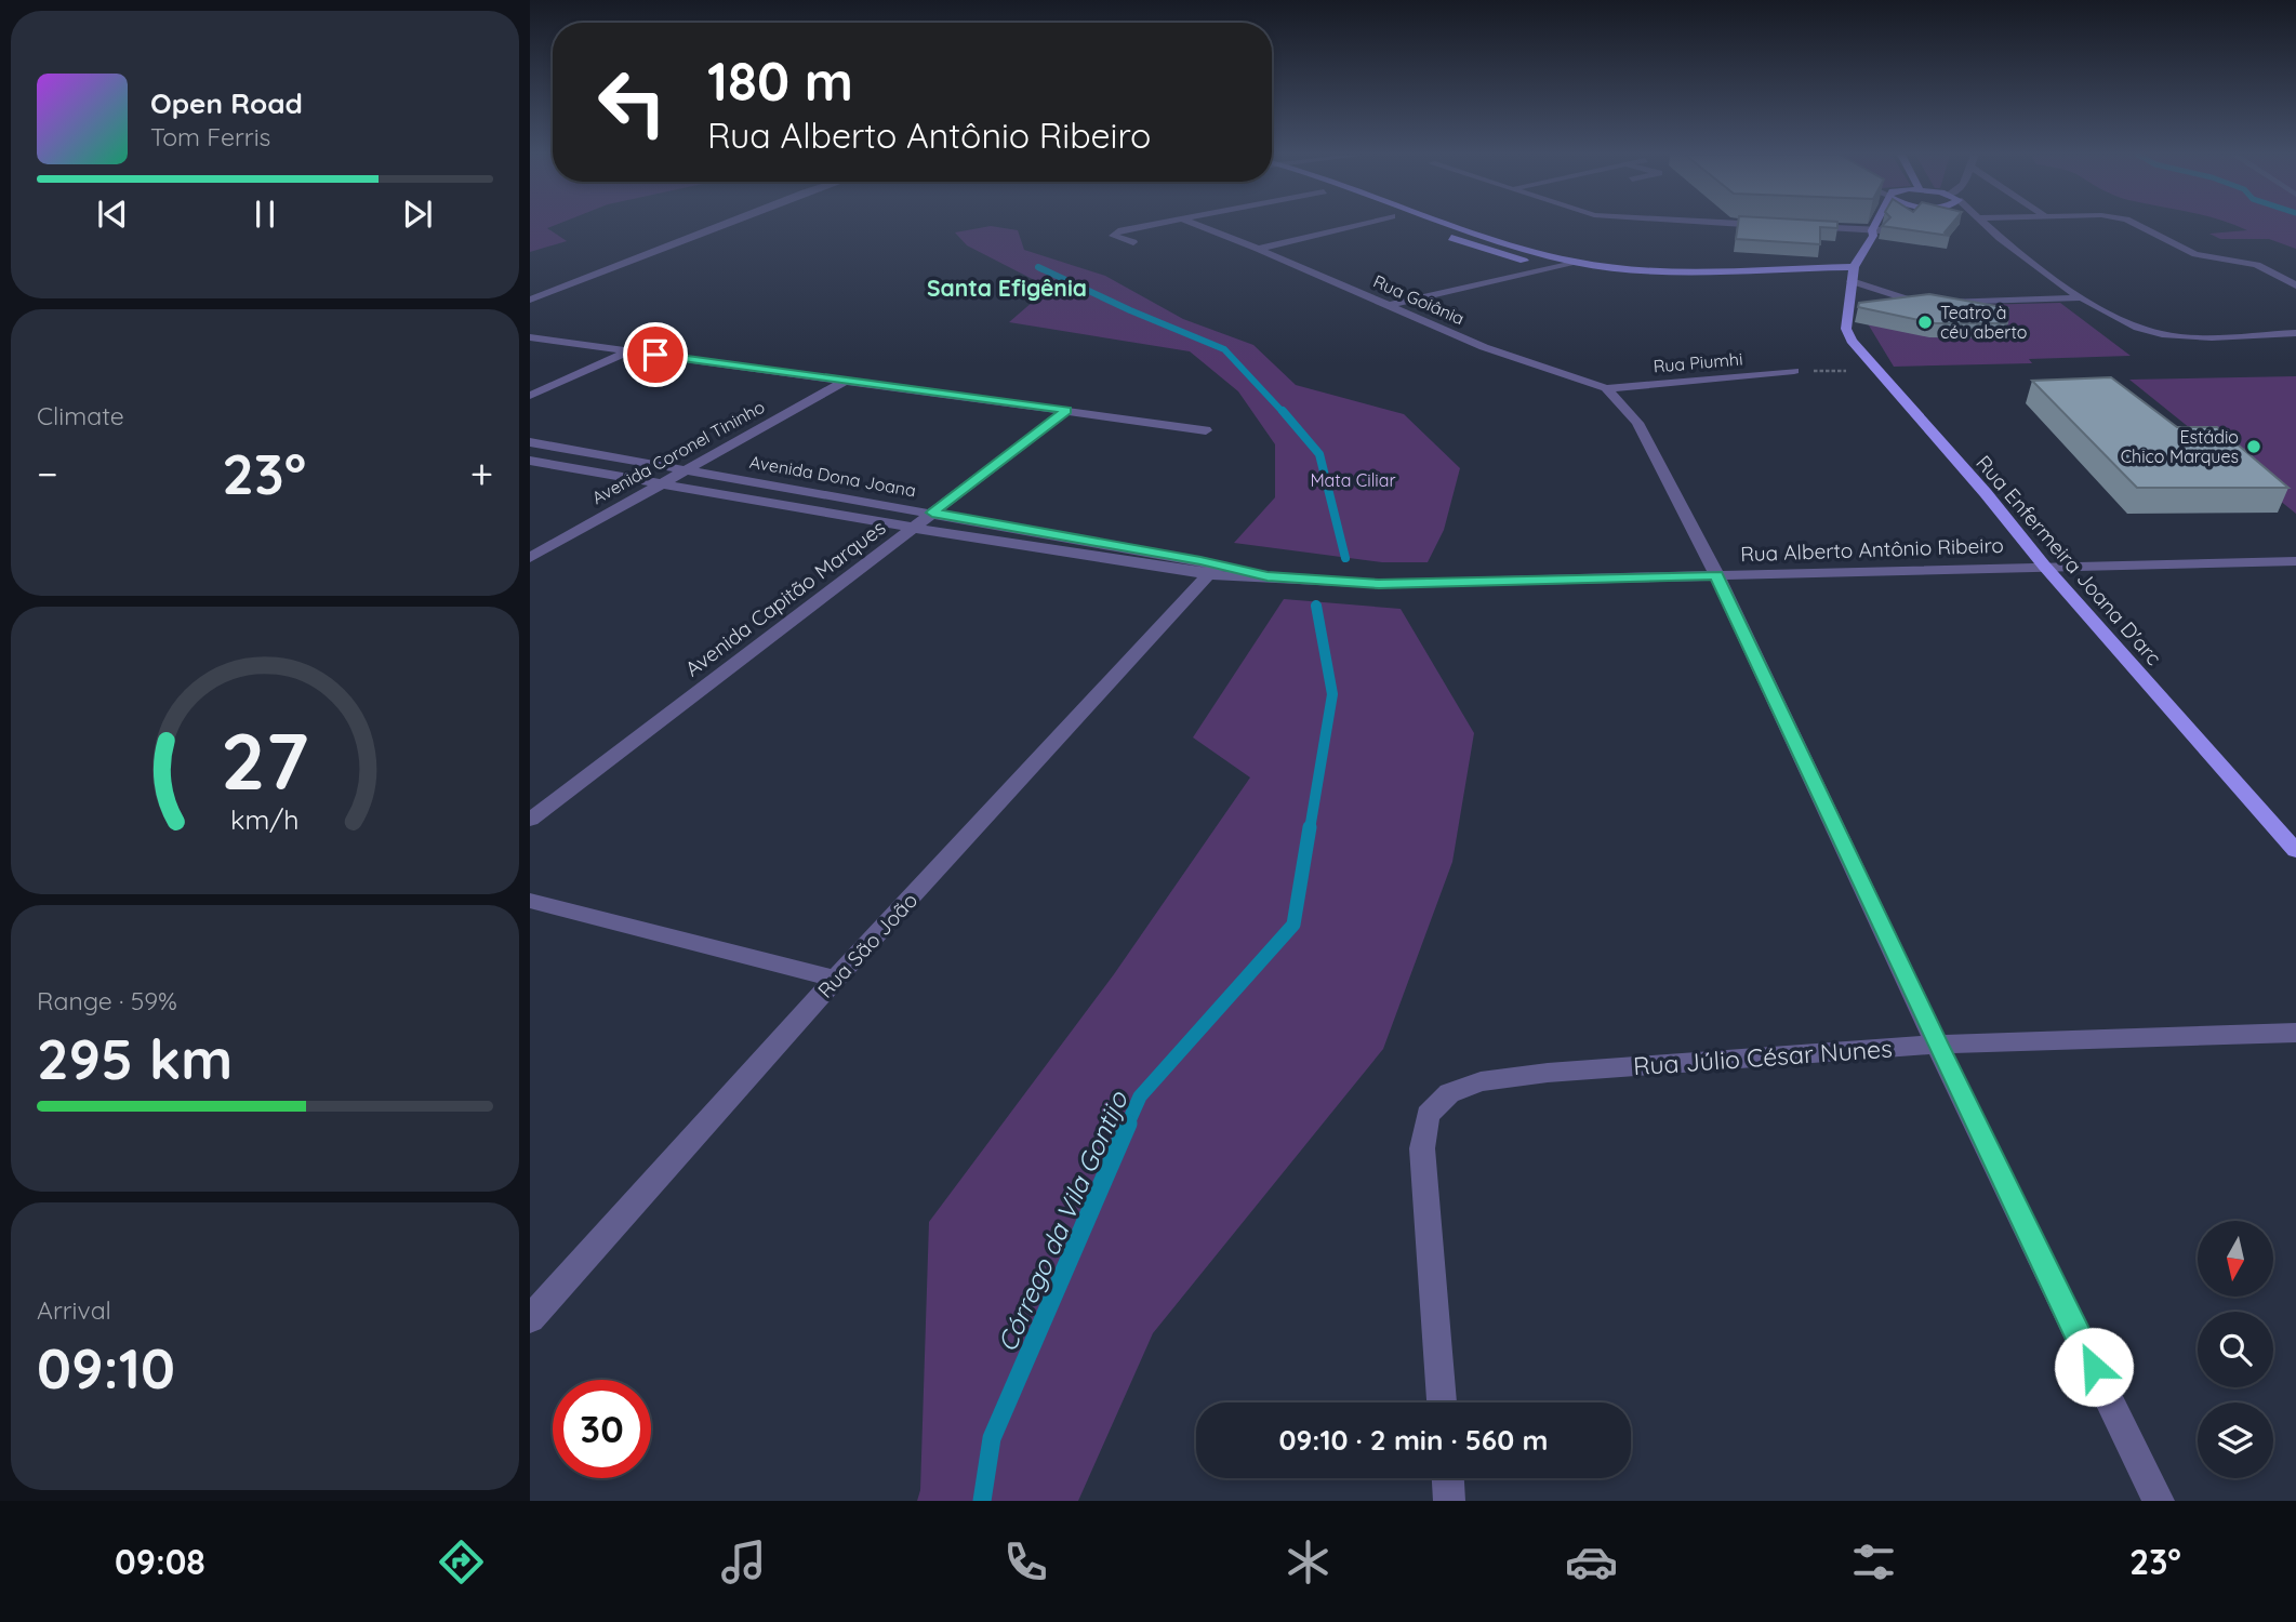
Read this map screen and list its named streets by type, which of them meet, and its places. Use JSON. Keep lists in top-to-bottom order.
{
  "streets": {
    "main road": ["Rua Enfermeira Joana D'arc"],
    "street": [
      "Rua Goiânia",
      "Rua Piumhi",
      "Avenida Coronel Tininho",
      "Avenida Dona Joana",
      "Rua Alberto Antônio Ribeiro",
      "Avenida Capitão Marques",
      "Rua São João",
      "Rua Júlio César Nunes"
    ]
  },
  "crossings": [
    ["Rua Goiânia", "Rua Piumhi"],
    ["Avenida Coronel Tininho", "Avenida Dona Joana"],
    ["Avenida Dona Joana", "Rua Alberto Antônio Ribeiro"],
    ["Avenida Dona Joana", "Avenida Capitão Marques"],
    ["Avenida Dona Joana", "Rua São João"],
    ["Rua Alberto Antônio Ribeiro", "Rua Enfermeira Joana D'arc"],
    ["Rua Alberto Antônio Ribeiro", "Rua São João"]
  ],
  "districts": ["Santa Efigênia"],
  "water": ["Córrego da Vila Gontijo"],
  "parks": ["Mata Ciliar"],
  "places": ["Teatro à céu aberto", "Estádio Chico Marques"],
  "north": "bottom",
  "page": {
    "turn": ["180 m", "Rua Alberto Antônio Ribeiro"],
    "song": ["Open Road", "Tom Ferris"],
    "tile": [
      "Climate",
      ["Range · 59%", "295 km"],
      ["Arrival", "09:10"]
    ],
    "heat": ["−", "23°", "+"],
    "limit": "30",
    "trip": "09:10 · 2 min · 560 m",
    "tabs": ["09:08", "23°"],
    "gauge": ["27", "km/h"]
  }
}
